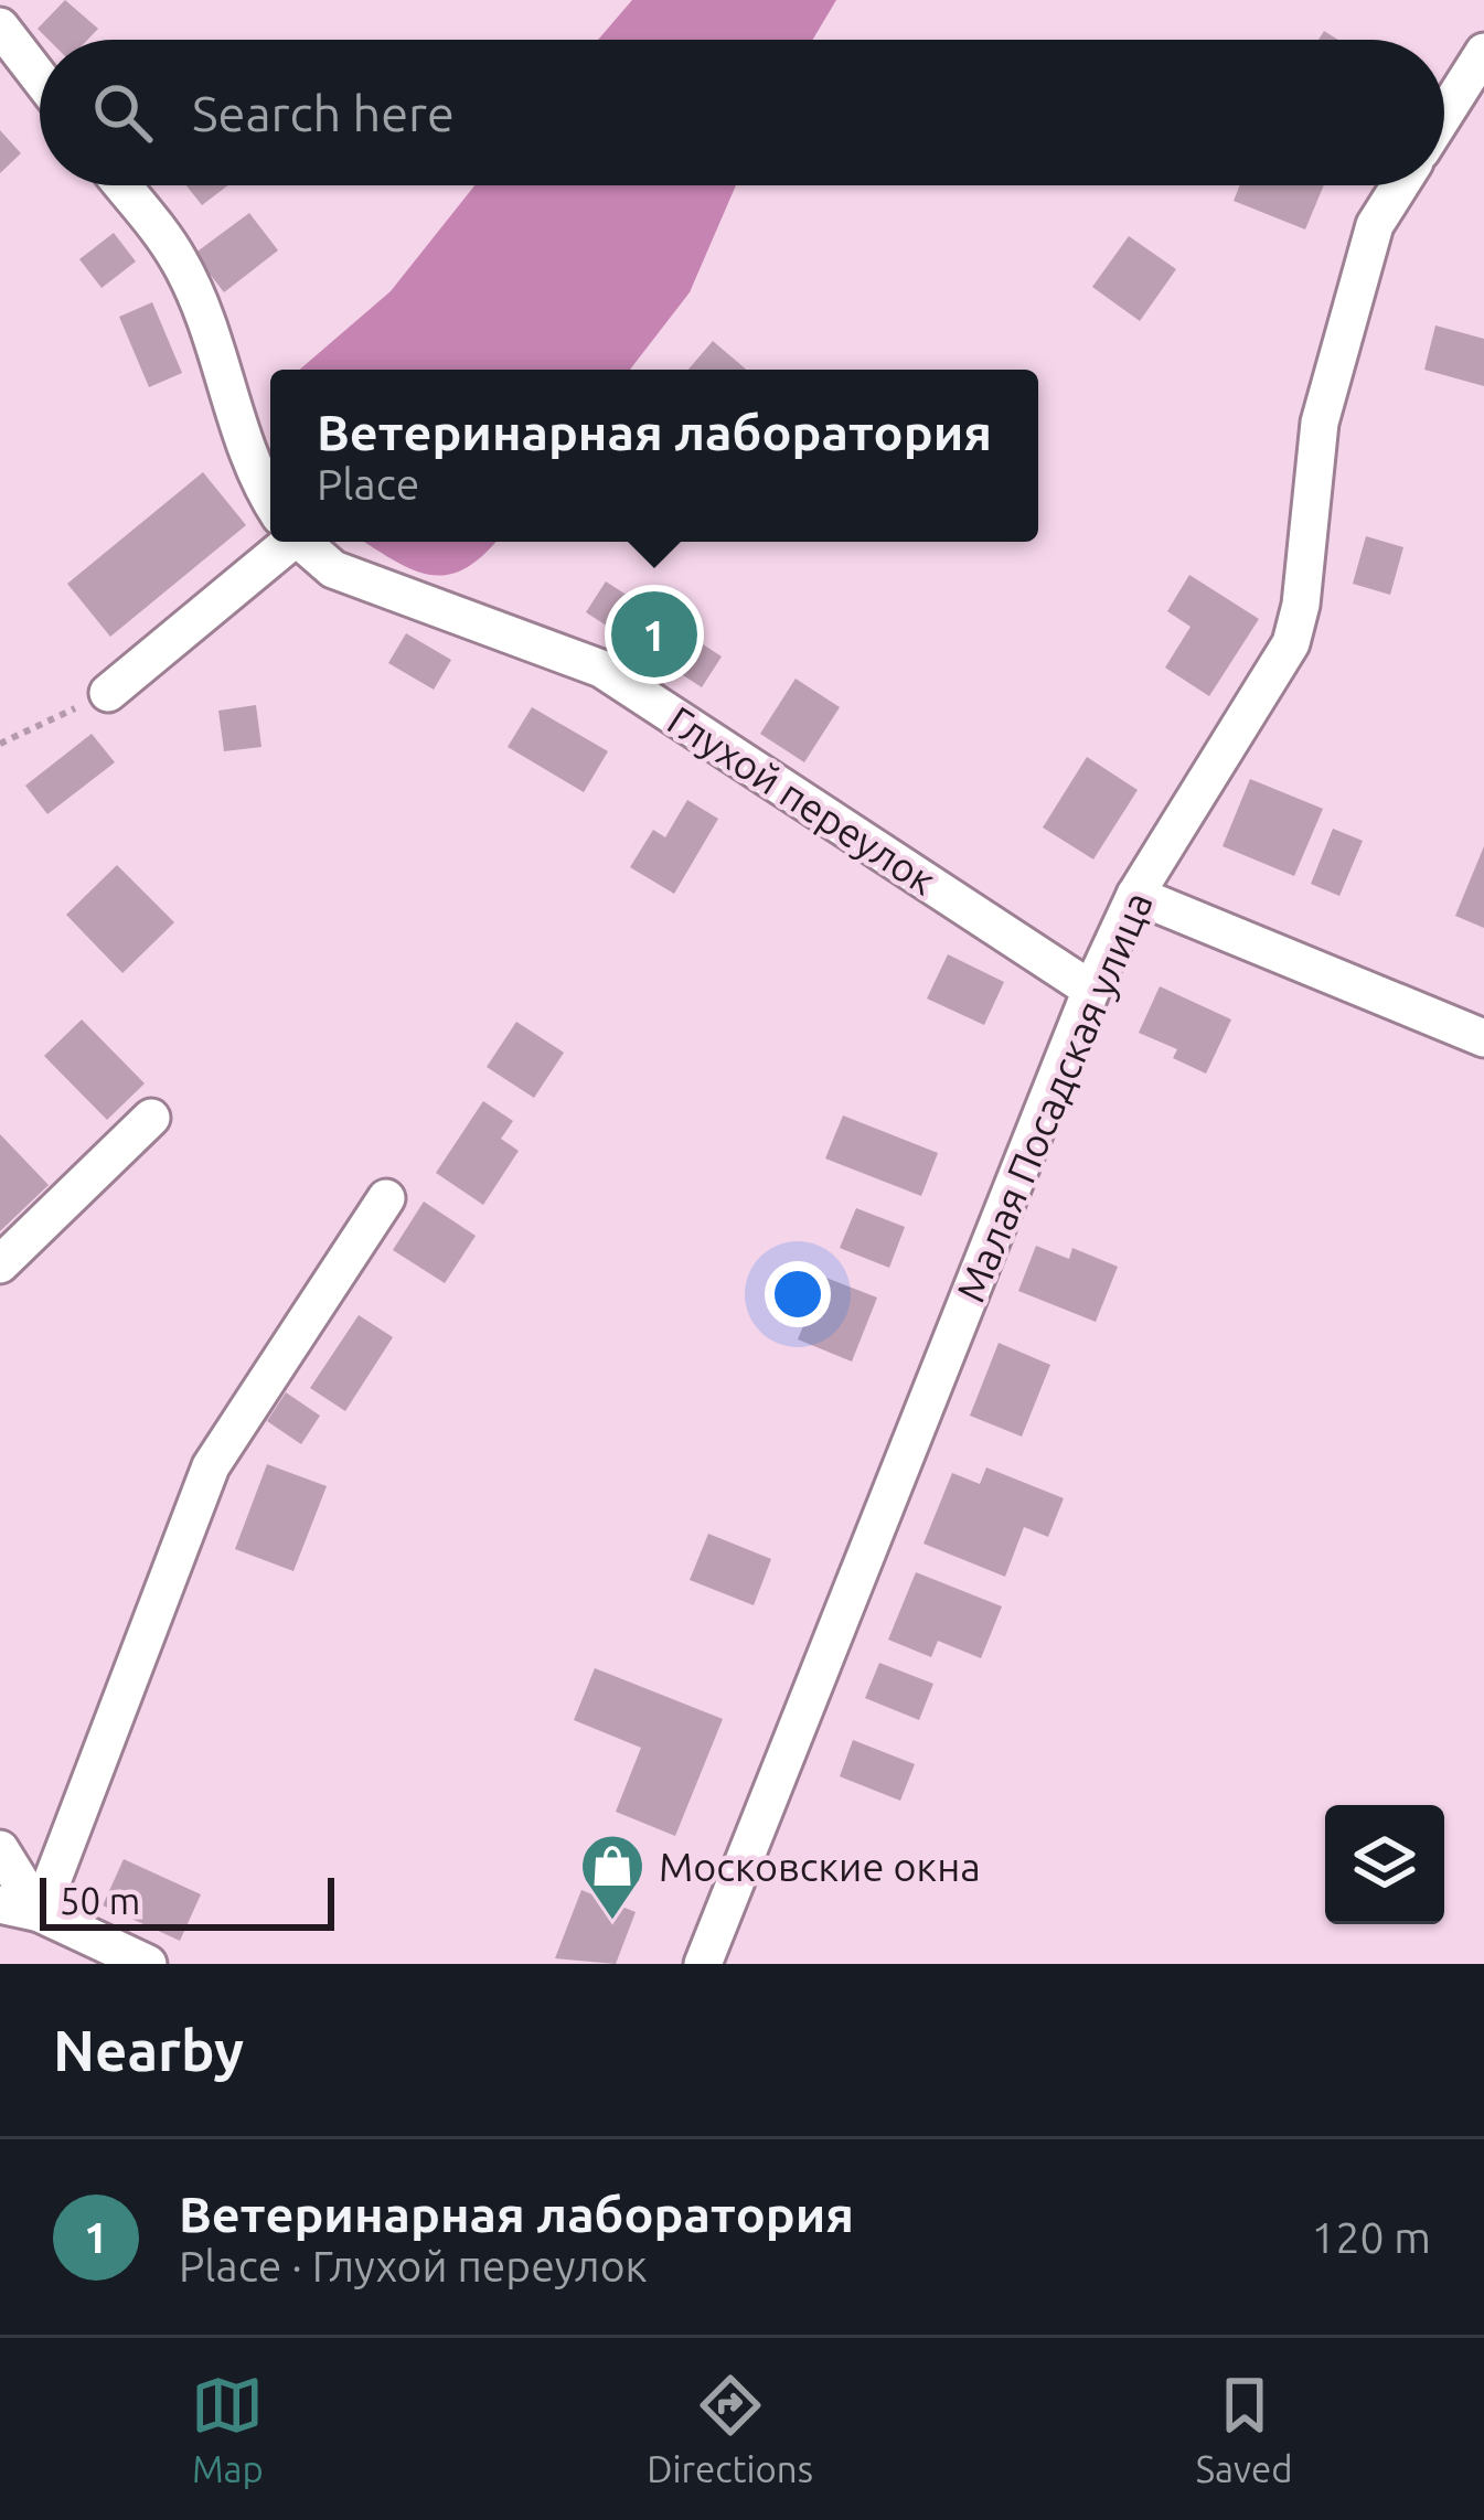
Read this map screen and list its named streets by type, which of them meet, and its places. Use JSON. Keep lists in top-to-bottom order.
{
  "streets": {
    "street": ["Глухой переулок", "Малая Посадская улица"]
  },
  "crossings": [
    ["Глухой переулок", "Малая Посадская улица"]
  ],
  "places": {
    "shop": ["Московские окна"]
  },
  "scale_bar": "50 m",
  "page": {
    "search": "Search here",
    "popup": ["Ветеринарная лаборатория", "Place"],
    "pins": "1",
    "scale": "50 m",
    "heading": "Nearby",
    "list": [
      {
        "mark": "1",
        "name": "Ветеринарная лаборатория",
        "note": "Place · Глухой переулок",
        "value": "120 m"
      }
    ],
    "nav": ["Map", "Directions", "Saved"]
  }
}
